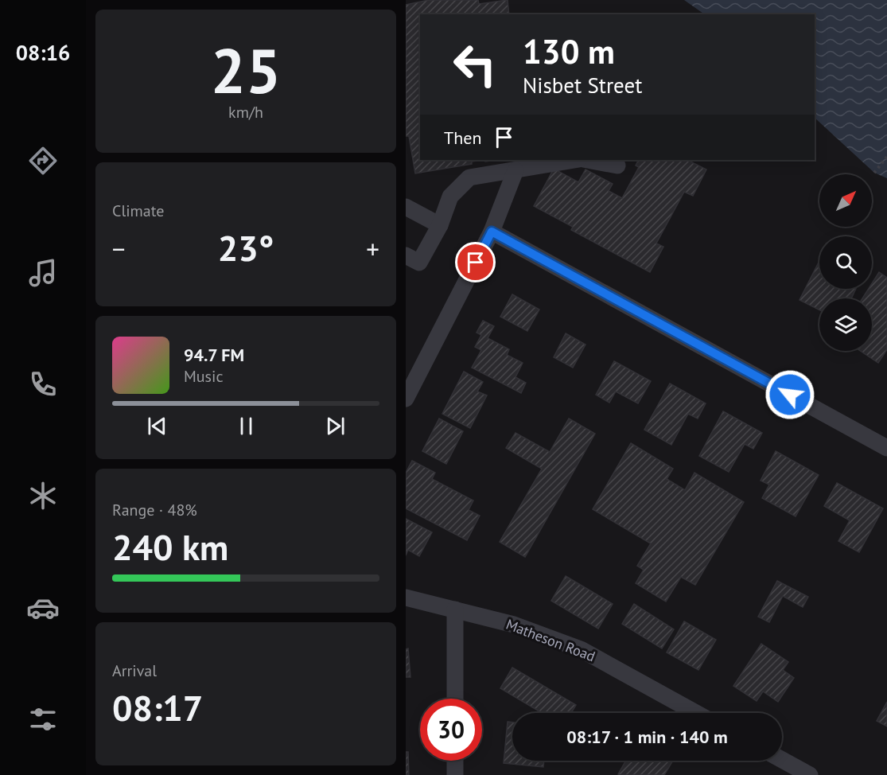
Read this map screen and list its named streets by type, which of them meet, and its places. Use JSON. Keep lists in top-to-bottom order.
{
  "streets": {
    "street": ["Matheson Road"]
  },
  "north": "top right",
  "page": {
    "tabs": "08:16",
    "tile": [
      ["25", "km/h"],
      "Climate",
      ["Range · 48%", "240 km"],
      ["Arrival", "08:17"]
    ],
    "turn": ["130 m", "Nisbet Street"],
    "then": "Then",
    "heat": ["−", "23°", "+"],
    "song": ["94.7 FM", "Music"],
    "limit": "30",
    "trip": "08:17 · 1 min · 140 m"
  }
}
